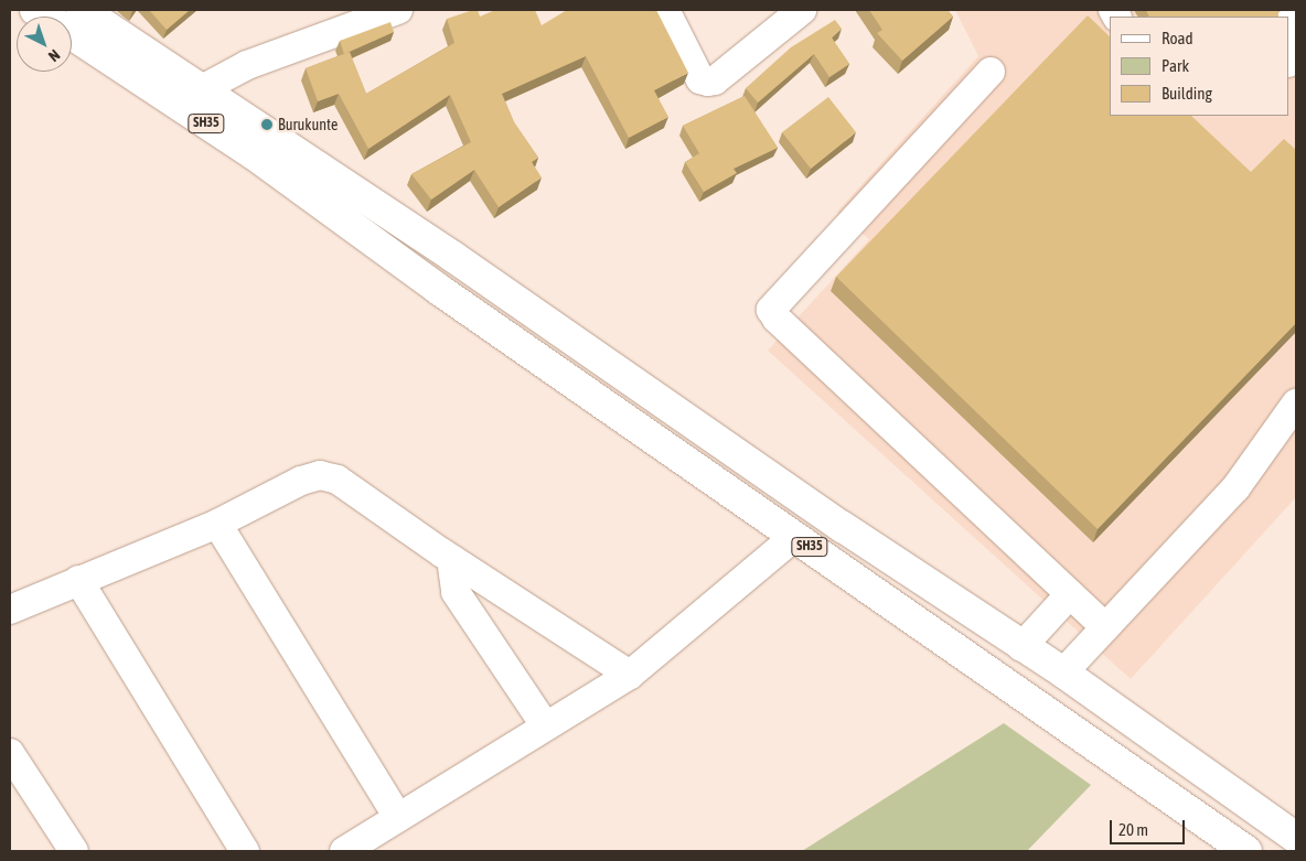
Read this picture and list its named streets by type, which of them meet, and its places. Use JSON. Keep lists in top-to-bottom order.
{
  "streets": {
    "main road": ["SH35"]
  },
  "places": ["Burukunte"],
  "legend": ["Road", "Park", "Building"],
  "scale_bar": "20 m",
  "north": "bottom right"
}
